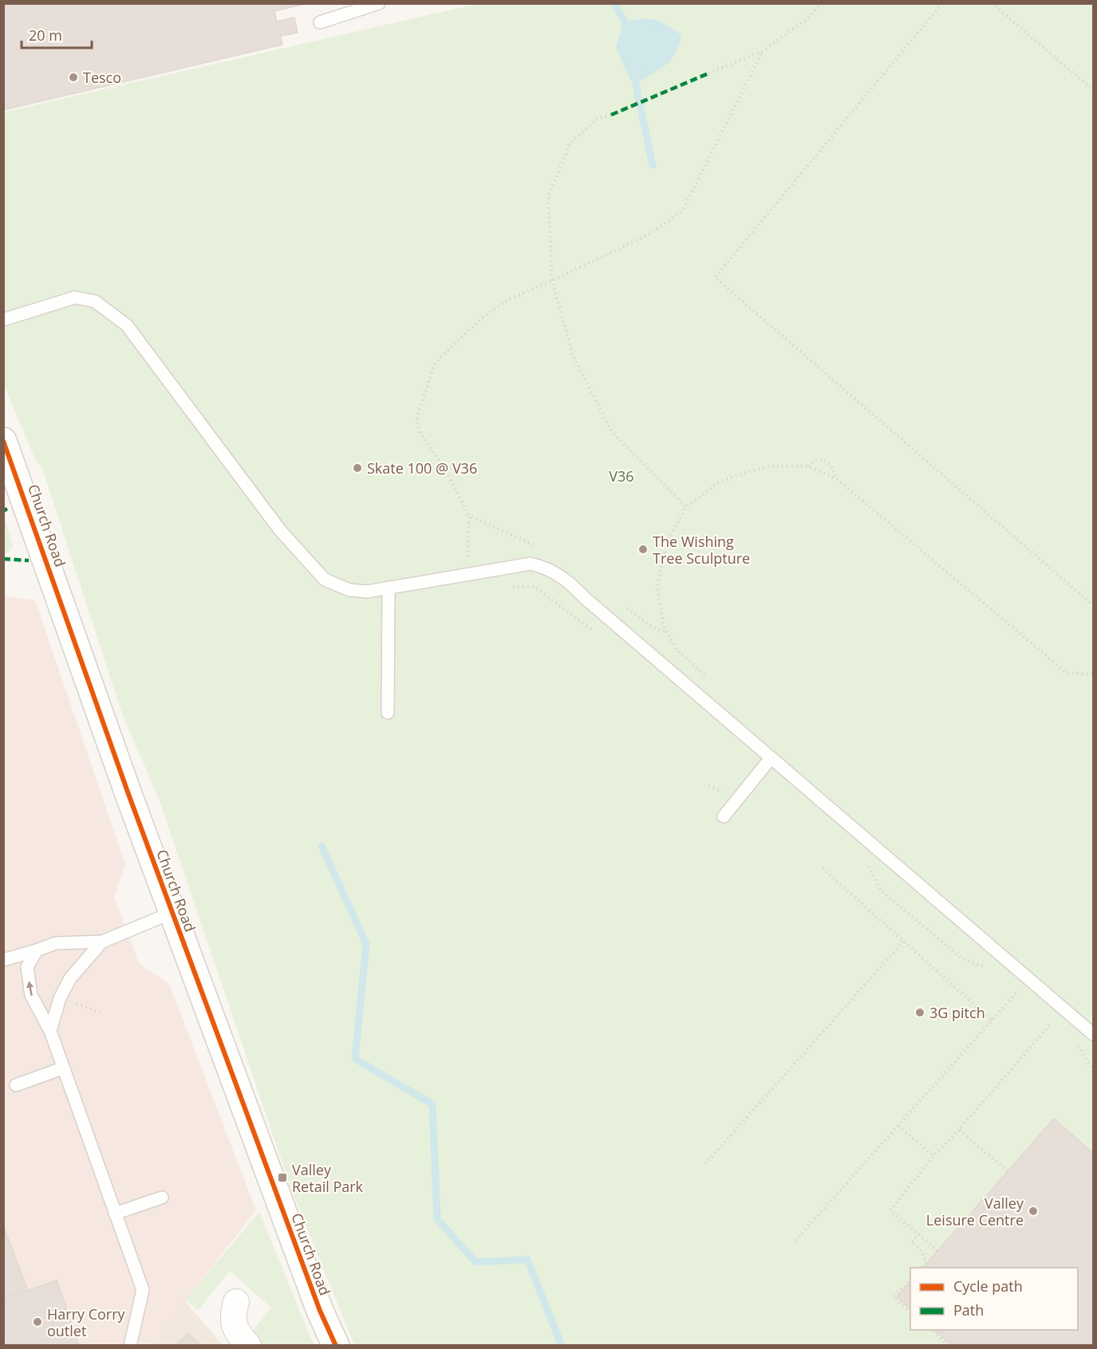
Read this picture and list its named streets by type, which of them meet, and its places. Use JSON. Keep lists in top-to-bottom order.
{
  "streets": {
    "street": ["Church Road"]
  },
  "parks": ["V36"],
  "places": {
    "other": [
      "Tesco",
      "Skate 100 @ V36",
      "The Wishing Tree Sculpture",
      "3G pitch",
      "Valley Leisure Centre",
      "Harry Corry outlet"
    ],
    "transit": ["Valley Retail Park"]
  },
  "legend": ["Cycle path", "Path"],
  "scale_bar": "20 m"
}
